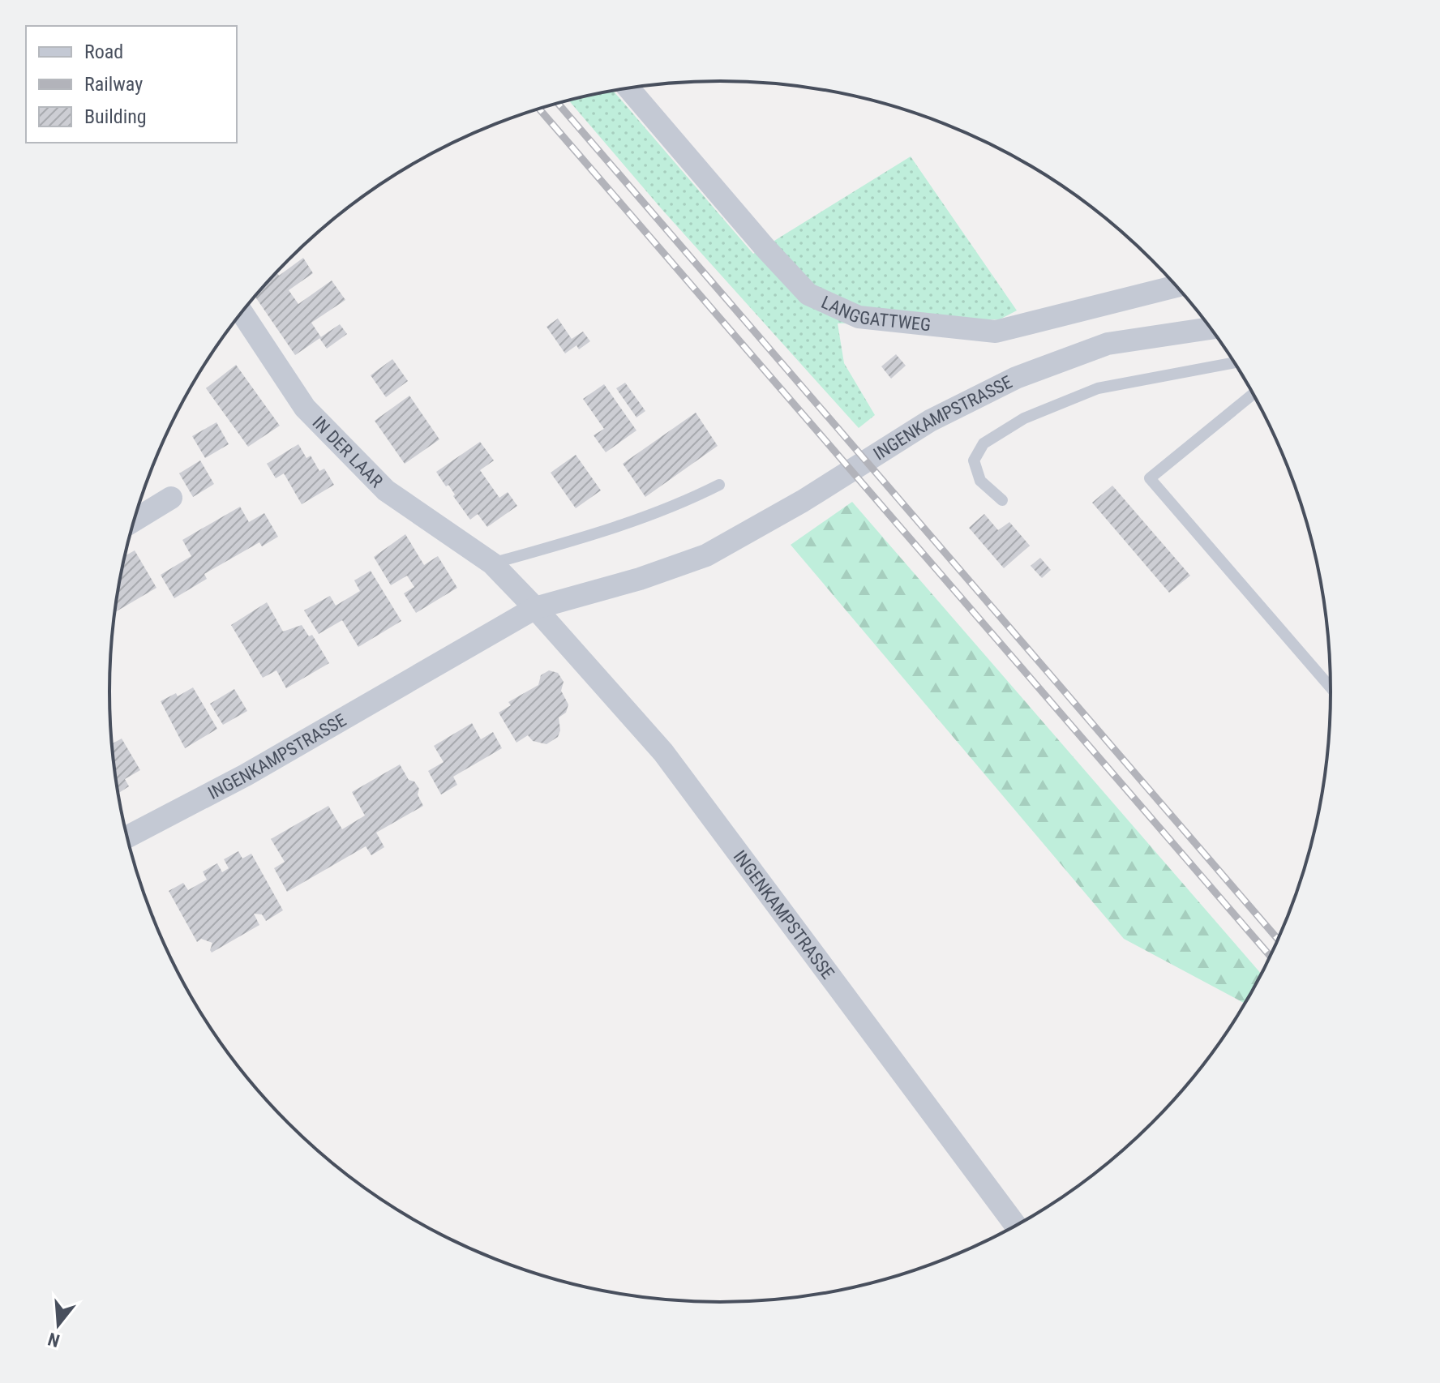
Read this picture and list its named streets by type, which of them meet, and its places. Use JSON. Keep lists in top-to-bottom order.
{
  "streets": {
    "street": ["LANGGATTWEG", "INGENKAMPSTRASSE", "IN DER LAAR"]
  },
  "crossings": [
    ["INGENKAMPSTRASSE", "IN DER LAAR"]
  ],
  "legend": ["Road", "Railway", "Building"],
  "north": "bottom"
}
